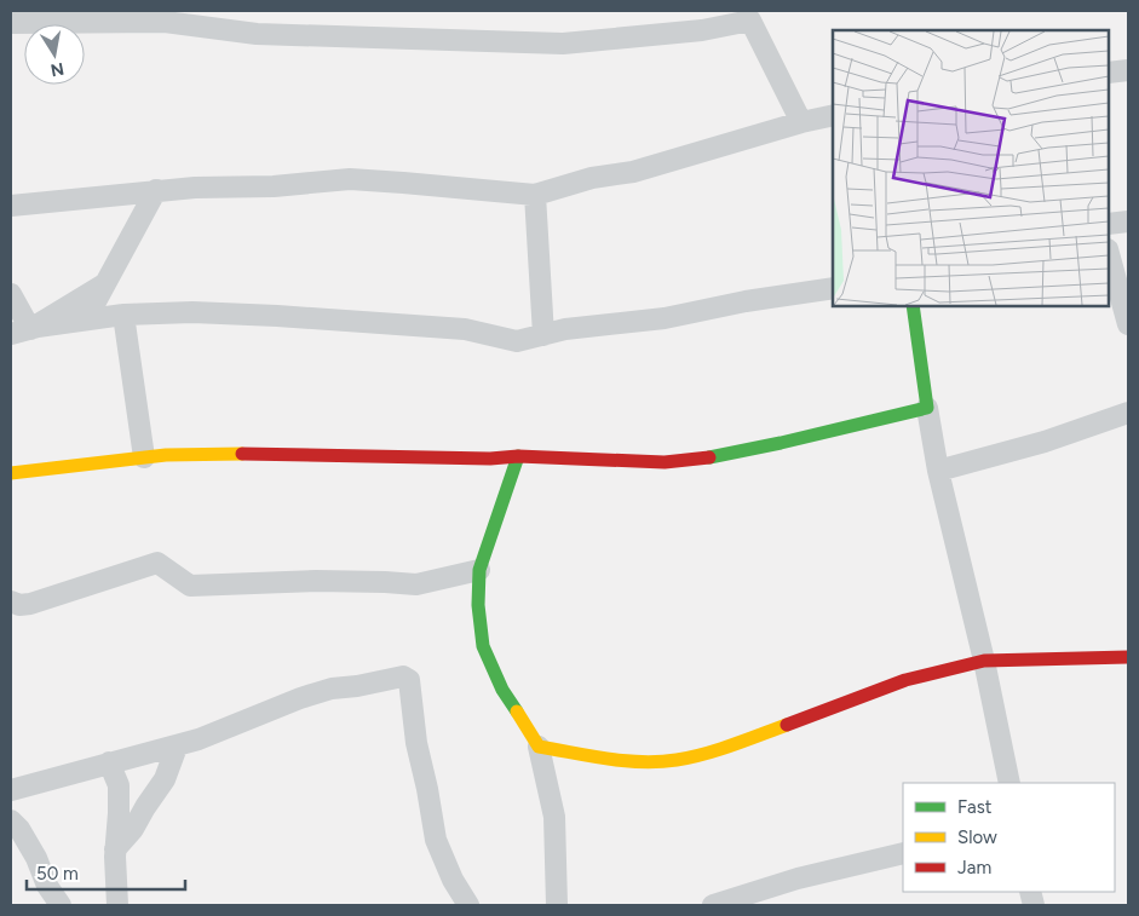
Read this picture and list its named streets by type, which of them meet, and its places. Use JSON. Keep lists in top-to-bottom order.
{
  "legend": ["Fast", "Slow", "Jam"],
  "scale_bar": "50 m",
  "north": "bottom"
}
